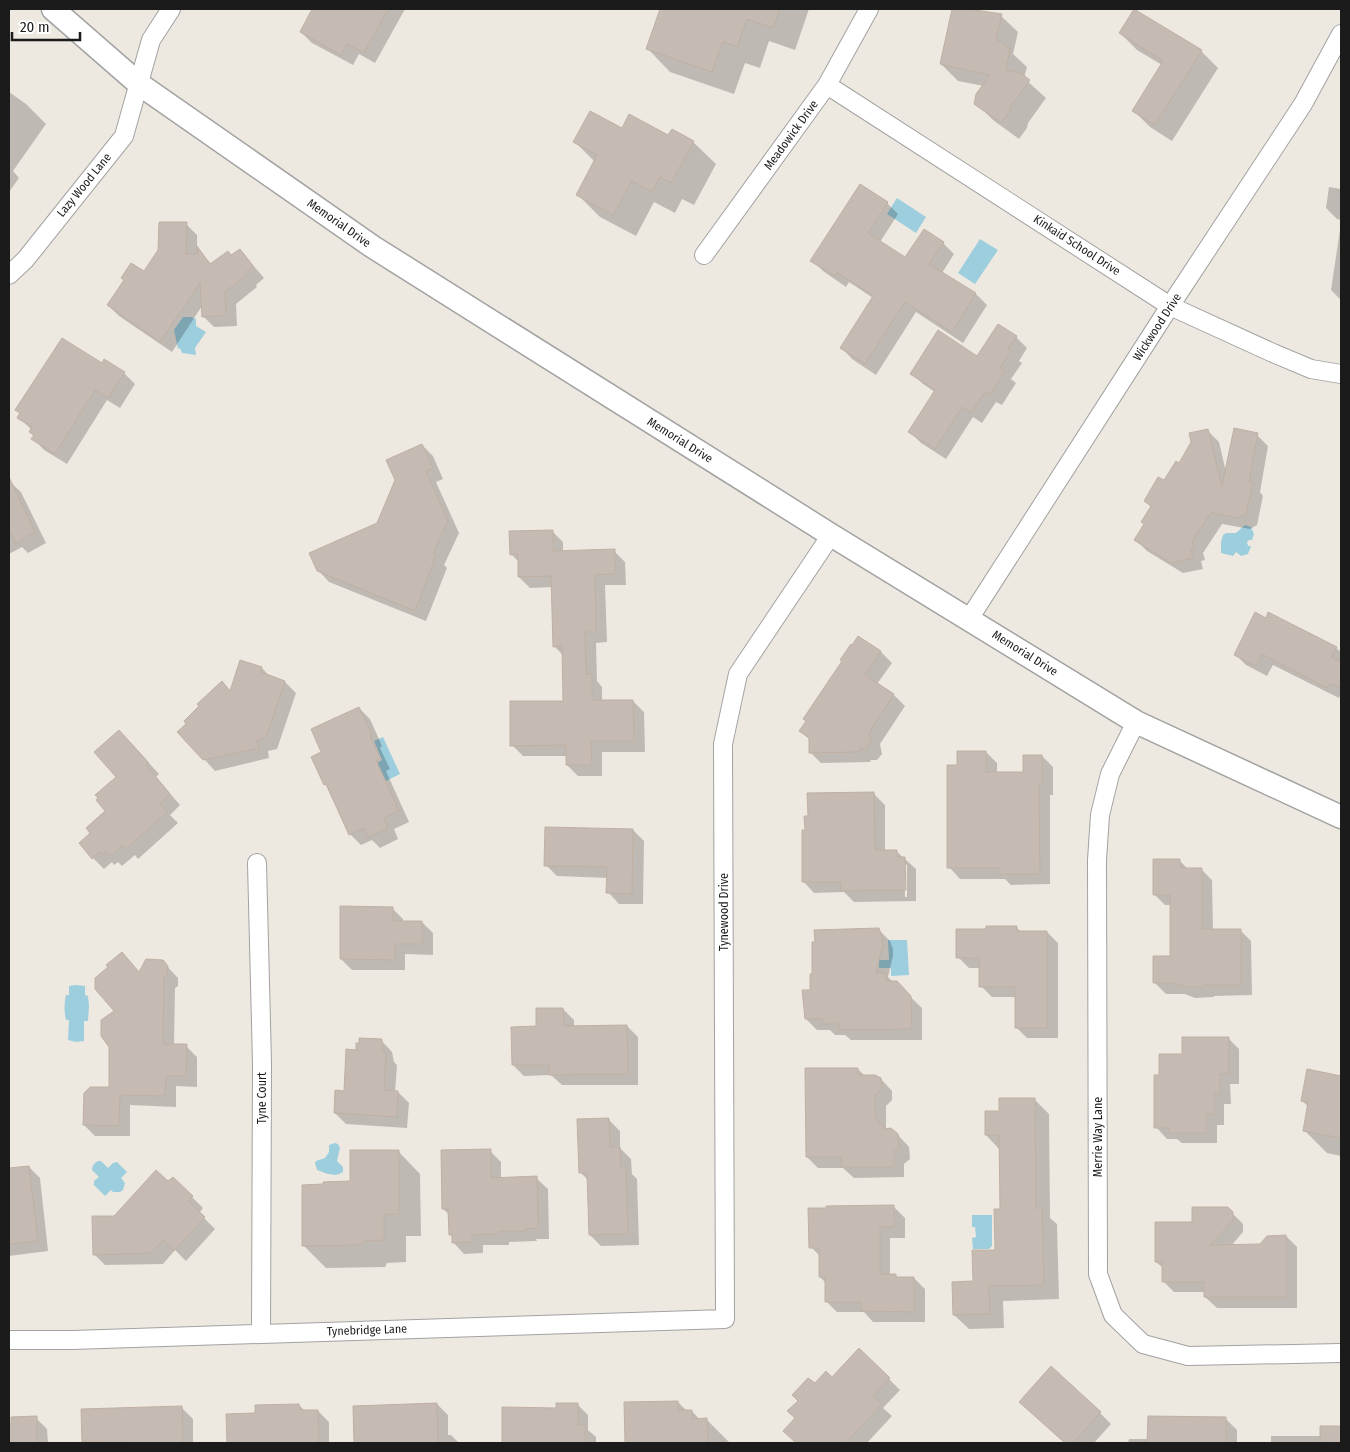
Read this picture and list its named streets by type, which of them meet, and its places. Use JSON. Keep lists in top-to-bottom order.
{
  "streets": {
    "street": [
      "Meadowick Drive",
      "Lazy Wood Lane",
      "Memorial Drive",
      "Kinkaid School Drive",
      "Wickwood Drive",
      "Tynewood Drive",
      "Tyne Court",
      "Merrie Way Lane",
      "Tynebridge Lane"
    ]
  },
  "crossings": [
    ["Meadowick Drive", "Kinkaid School Drive"],
    ["Lazy Wood Lane", "Memorial Drive"],
    ["Memorial Drive", "Wickwood Drive"],
    ["Memorial Drive", "Tynewood Drive"],
    ["Memorial Drive", "Merrie Way Lane"],
    ["Kinkaid School Drive", "Wickwood Drive"],
    ["Tynewood Drive", "Tynebridge Lane"],
    ["Tyne Court", "Tynebridge Lane"]
  ],
  "scale_bar": "20 m"
}
